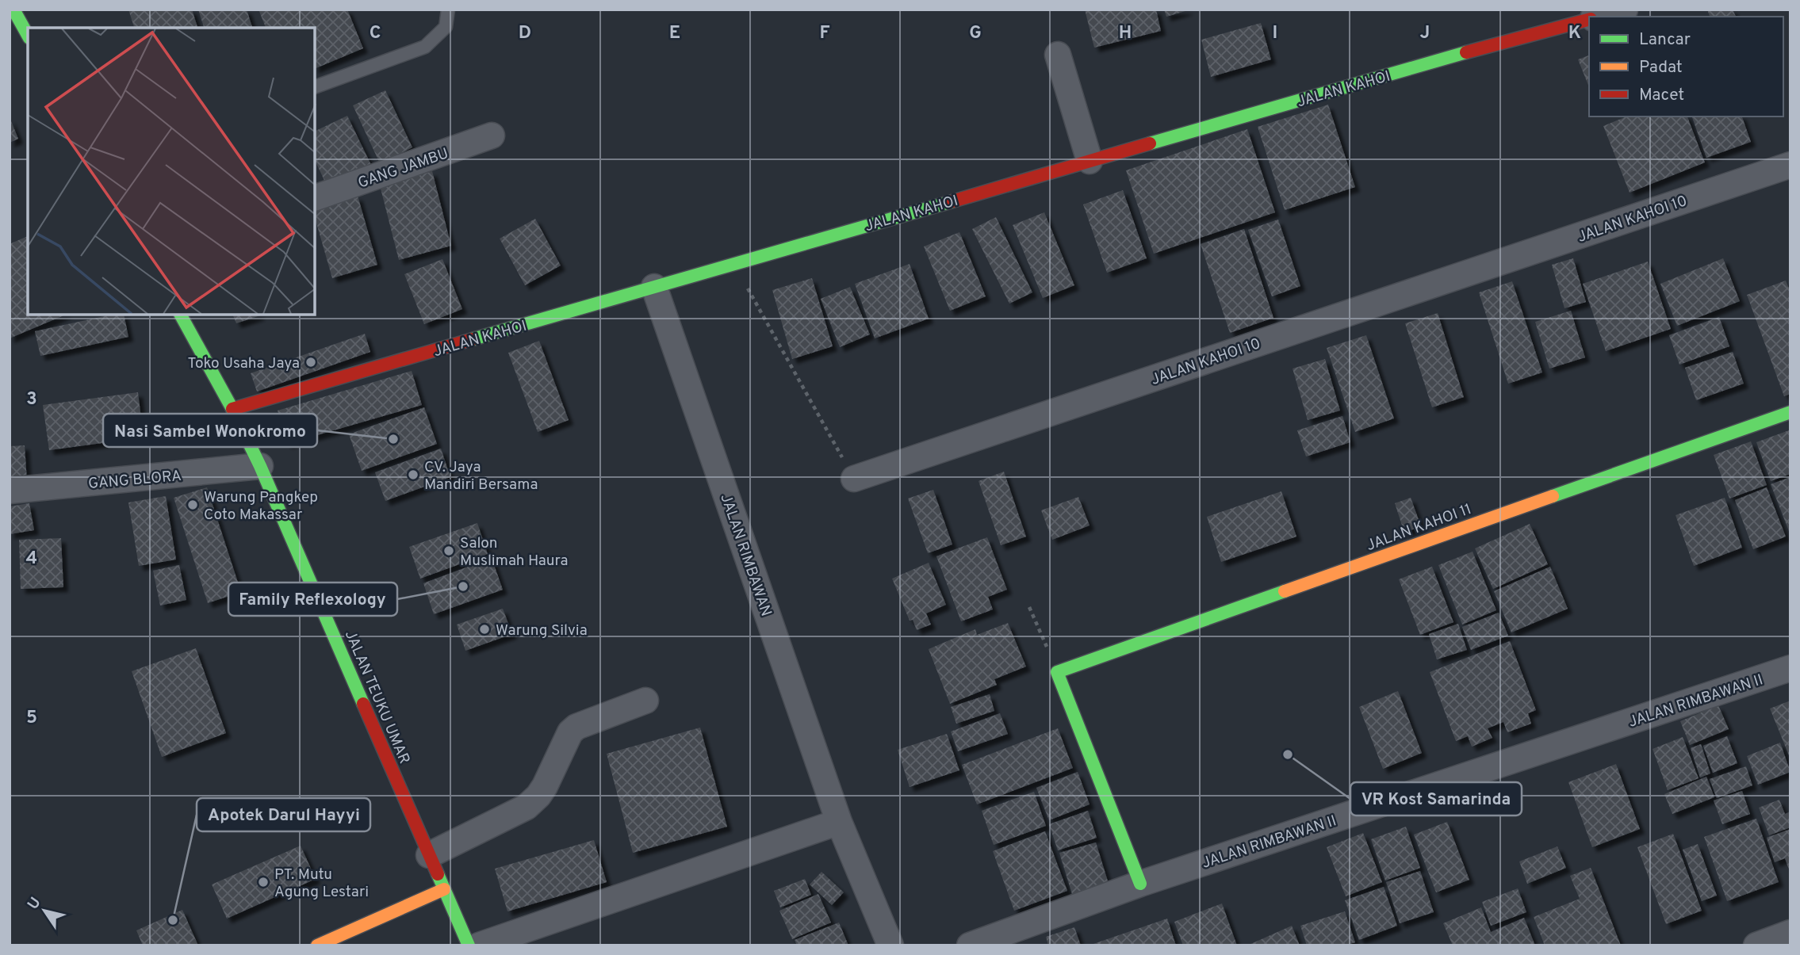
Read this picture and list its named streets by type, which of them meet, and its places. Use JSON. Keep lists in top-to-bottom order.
{
  "streets": {
    "street": [
      "JALAN KAHOI",
      "GANG JAMBU",
      "JALAN KAHOI 10",
      "GANG BLORA",
      "JALAN KAHOI 11",
      "JALAN RIMBAWAN",
      "JALAN TEUKU UMAR",
      "JALAN RIMBAWAN II"
    ]
  },
  "crossings": [
    ["JALAN KAHOI", "JALAN RIMBAWAN"],
    ["JALAN KAHOI", "JALAN TEUKU UMAR"],
    ["GANG BLORA", "JALAN TEUKU UMAR"]
  ],
  "places": [
    "Toko Usaha Jaya",
    "Nasi Sambel Wonokromo",
    "CV. Jaya Mandiri Bersama",
    "Warung Pangkep Coto Makassar",
    "Salon Muslimah Haura",
    "Family Reflexology",
    "Warung Silvia",
    "VR Kost Samarinda",
    "PT. Mutu Agung Lestari",
    "Apotek Darul Hayyi"
  ],
  "legend": ["Lancar", "Padat", "Macet"],
  "north": "top left",
  "grid": {
    "columns": [
      "C",
      "D",
      "E",
      "F",
      "G",
      "H",
      "I",
      "J",
      "K"
    ],
    "rows": ["3", "4", "5"]
  }
}
